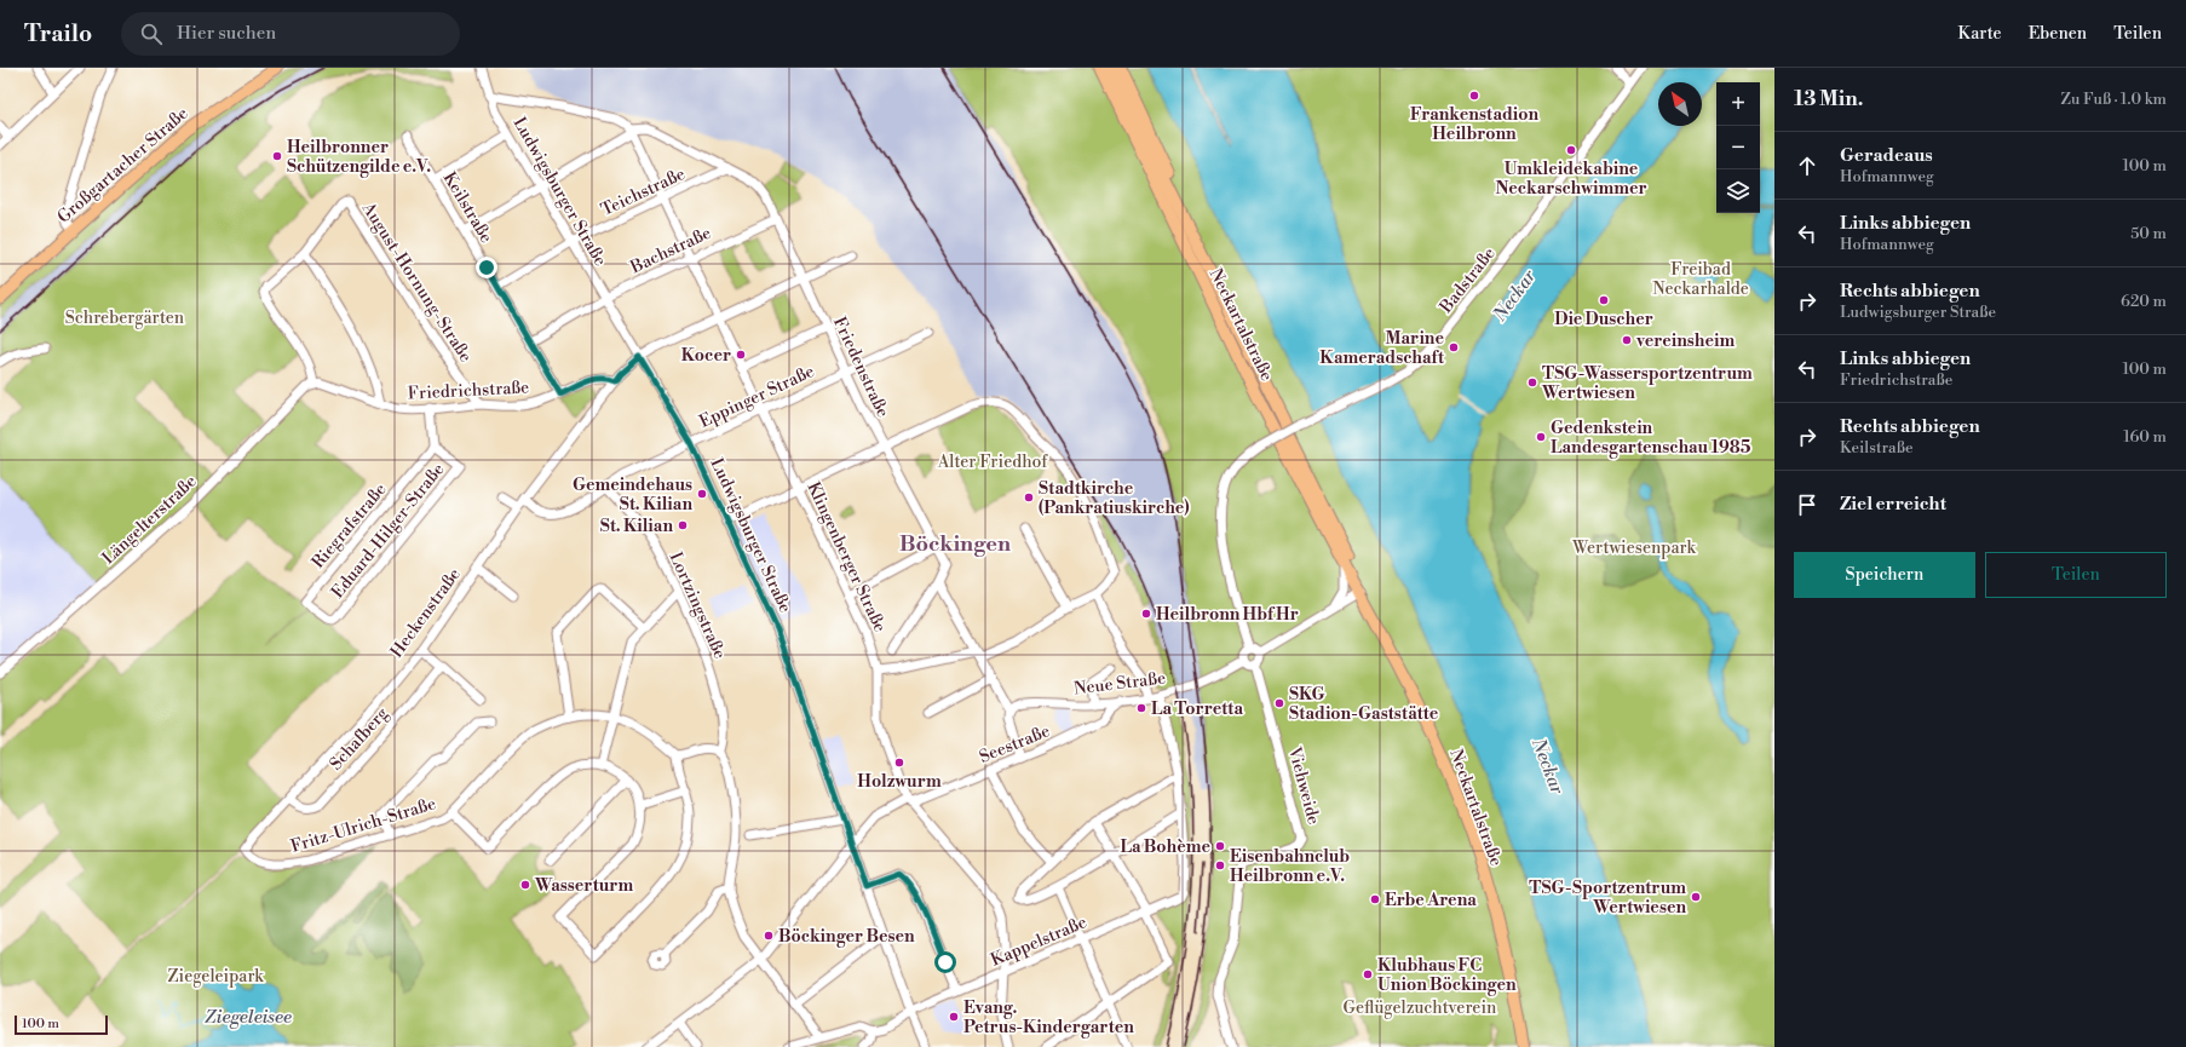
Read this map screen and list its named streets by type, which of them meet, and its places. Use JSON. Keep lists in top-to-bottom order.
{
  "streets": {
    "main road": ["Großgartacher Straße", "Neckartalstraße"],
    "street": [
      "Ludwigsburger Straße",
      "Teichstraße",
      "Keilstraße",
      "Bachstraße",
      "Badstraße",
      "August-Hornung-Straße",
      "Friedenstraße",
      "Friedrichstraße",
      "Eppinger Straße",
      "Längelterstraße",
      "Riegrafstraße",
      "Eduard-Hilger-Straße",
      "Klingenberger Straße",
      "Lortzingstraße",
      "Heckenstraße",
      "Neue Straße",
      "Schafberg",
      "Seestraße",
      "Viehweide",
      "Fritz-Ulrich-Straße",
      "Kappelstraße"
    ]
  },
  "crossings": [
    ["Ludwigsburger Straße", "Teichstraße"],
    ["Ludwigsburger Straße", "Bachstraße"],
    ["Ludwigsburger Straße", "Eppinger Straße"],
    ["Ludwigsburger Straße", "Seestraße"],
    ["Ludwigsburger Straße", "Kappelstraße"],
    ["Teichstraße", "Keilstraße"],
    ["Teichstraße", "Friedenstraße"],
    ["Teichstraße", "Klingenberger Straße"],
    ["Keilstraße", "Bachstraße"],
    ["Keilstraße", "Friedrichstraße"],
    ["Bachstraße", "Friedenstraße"],
    ["Bachstraße", "Klingenberger Straße"],
    ["Badstraße", "Neue Straße"],
    ["Badstraße", "Viehweide"],
    ["August-Hornung-Straße", "Friedrichstraße"],
    ["Friedenstraße", "Eppinger Straße"],
    ["Friedrichstraße", "Längelterstraße"],
    ["Friedrichstraße", "Eduard-Hilger-Straße"],
    ["Friedrichstraße", "Heckenstraße"],
    ["Eppinger Straße", "Klingenberger Straße"],
    ["Eppinger Straße", "Lortzingstraße"],
    ["Eppinger Straße", "Heckenstraße"],
    ["Riegrafstraße", "Eduard-Hilger-Straße"],
    ["Klingenberger Straße", "Seestraße"],
    ["Klingenberger Straße", "Kappelstraße"],
    ["Heckenstraße", "Schafberg"],
    ["Heckenstraße", "Fritz-Ulrich-Straße"],
    ["Neue Straße", "Seestraße"],
    ["Neue Straße", "Viehweide"]
  ],
  "districts": ["Böckingen"],
  "water": ["Neckar", "Ziegeleisee"],
  "parks": [
    "Freibad Neckarhalde",
    "Schrebergärten",
    "Alter Friedhof",
    "Wertwiesenpark",
    "Ziegeleipark",
    "Geflügelzuchtverein"
  ],
  "places": [
    "Frankenstadion Heilbronn",
    "Umkleidekabine Neckarschwimmer",
    "Heilbronner Schützengilde e.V.",
    "Die Duscher",
    "vereinsheim",
    "Marine Kameradschaft",
    "Kocer",
    "TSG-Wassersportzentrum Wertwiesen",
    "Gedenkstein Landesgartenschau 1985",
    "Gemeindehaus St. Kilian",
    "Stadtkirche (Pankratiuskirche)",
    "St. Kilian",
    "Heilbronn Hbf Hr",
    "SKG Stadion-Gaststätte",
    "La Torretta",
    "Holzwurm",
    "La Bohème",
    "Eisenbahnclub Heilbronn e.V.",
    "Wasserturm",
    "TSG-Sportzentrum Wertwiesen",
    "Erbe Arena",
    "Böckinger Besen",
    "Klubhaus FC Union Böckingen",
    "Evang. Petrus-Kindergarten"
  ],
  "scale_bar": "100 m",
  "north": "top left",
  "page": {
    "header": "Trailo",
    "search": "Hier suchen",
    "nav": ["Karte", "Ebenen", "Teilen"],
    "heading": ["13 Min.", "Zu Fuß · 1.0 km"],
    "map_buttons": ["+", "−"],
    "list": [
      ["Geradeaus", "Hofmannweg", "100 m"],
      ["Links abbiegen", "Hofmannweg", "50 m"],
      ["Rechts abbiegen", "Ludwigsburger Straße", "620 m"],
      ["Links abbiegen", "Friedrichstraße", "100 m"],
      ["Rechts abbiegen", "Keilstraße", "160 m"],
      "Ziel erreicht"
    ],
    "buttons": ["Speichern", "Teilen"],
    "scale": "100 m"
  }
}
